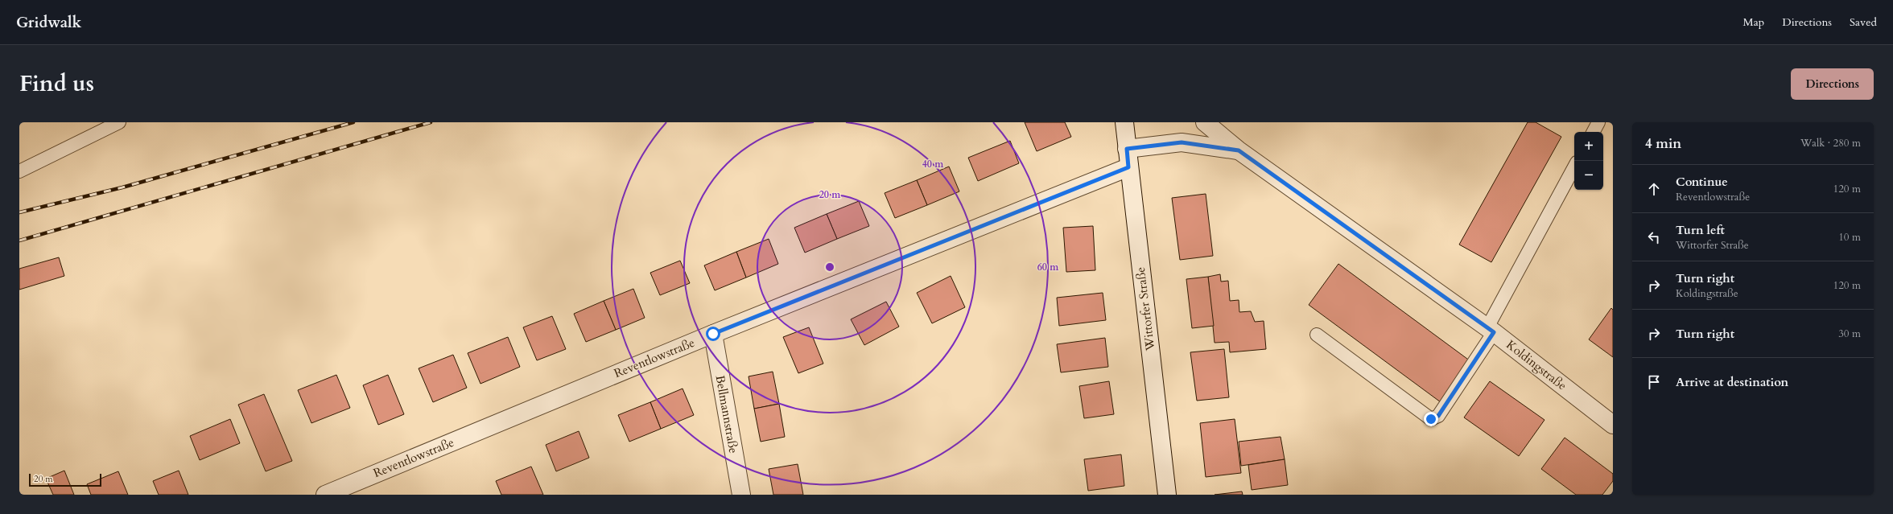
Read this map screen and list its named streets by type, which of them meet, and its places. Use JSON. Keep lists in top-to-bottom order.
{
  "streets": {
    "street": [
      "Wittorfer Straße",
      "Reventlowstraße",
      "Koldingstraße",
      "Bellmannstraße"
    ]
  },
  "crossings": [
    ["Wittorfer Straße", "Reventlowstraße"],
    ["Wittorfer Straße", "Koldingstraße"],
    ["Reventlowstraße", "Bellmannstraße"]
  ],
  "scale_bar": "20 m",
  "page": {
    "header": "Gridwalk",
    "nav": ["Map", "Directions", "Saved"],
    "title": "Find us",
    "buttons": "Directions",
    "heading": ["4 min", "Walk · 280 m"],
    "map_buttons": ["+", "−"],
    "list": [
      ["Continue", "Reventlowstraße", "120 m"],
      ["Turn left", "Wittorfer Straße", "10 m"],
      ["Turn right", "Koldingstraße", "120 m"],
      ["Turn right", "30 m"],
      "Arrive at destination"
    ],
    "scale": "20 m"
  },
  "rings": ["40 m", "20 m", "60 m"]
}
